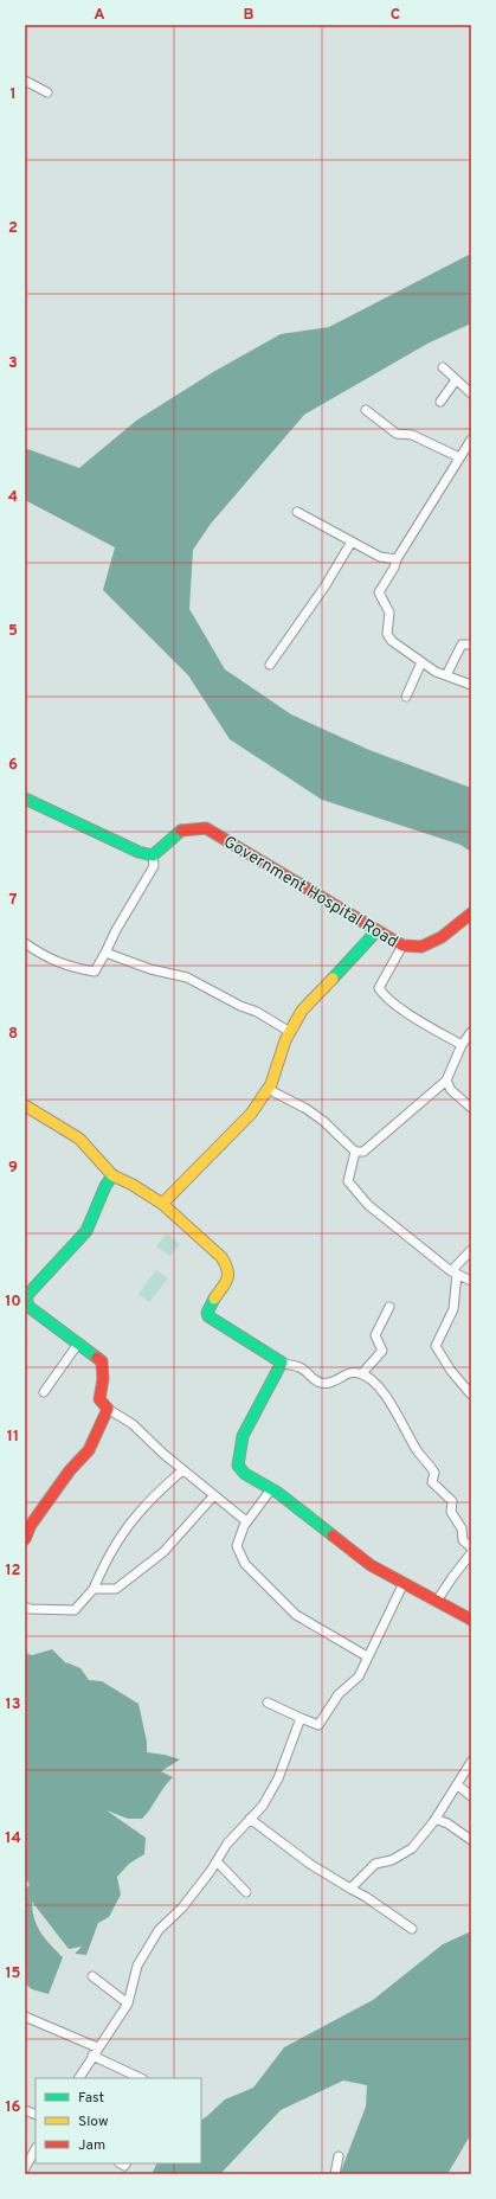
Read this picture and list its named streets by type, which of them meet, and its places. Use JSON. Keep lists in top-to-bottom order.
{
  "streets": {
    "street": ["Government Hospital Road"]
  },
  "legend": ["Fast", "Slow", "Jam"],
  "grid": {
    "columns": ["A", "B", "C"],
    "rows": [
      "1",
      "2",
      "3",
      "4",
      "5",
      "6",
      "7",
      "8",
      "9",
      "10",
      "11",
      "12",
      "13",
      "14",
      "15",
      "16"
    ]
  }
}
